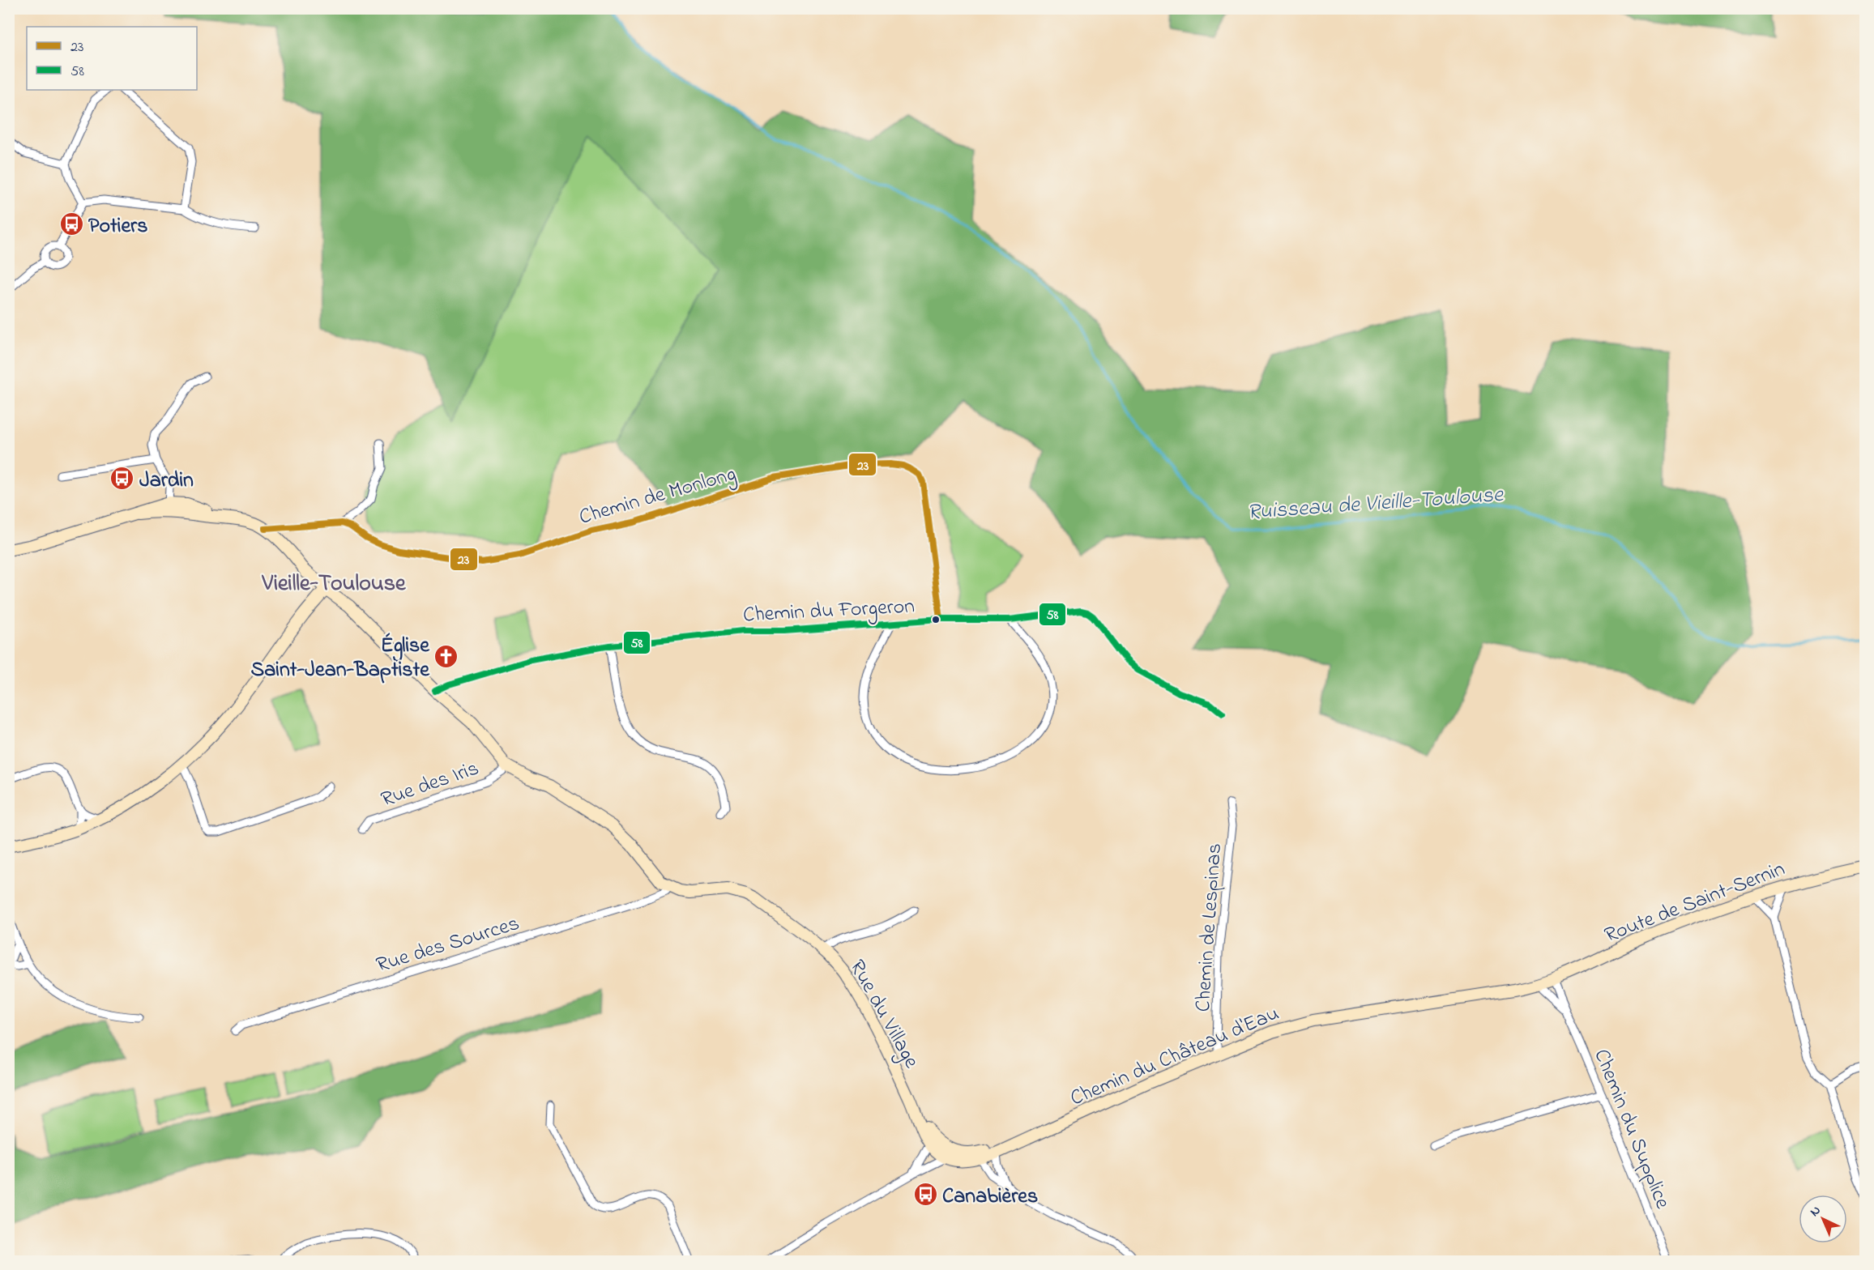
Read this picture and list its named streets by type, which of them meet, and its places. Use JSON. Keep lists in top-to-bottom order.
{
  "streets": {
    "street": [
      "Chemin de Monlong",
      "Chemin du Forgeron",
      "Rue des Iris",
      "Route de Saint-Sernin",
      "Chemin de Lespinas",
      "Rue des Sources",
      "Rue du Village",
      "Chemin du Château d'Eau",
      "Chemin du Supplice"
    ]
  },
  "crossings": [
    ["Chemin de Monlong", "Chemin du Forgeron"],
    ["Route de Saint-Sernin", "Chemin du Château d'Eau"],
    ["Route de Saint-Sernin", "Chemin du Supplice"],
    ["Chemin de Lespinas", "Chemin du Château d'Eau"],
    ["Rue des Sources", "Rue du Village"],
    ["Rue du Village", "Chemin du Château d'Eau"],
    ["Chemin du Château d'Eau", "Chemin du Supplice"]
  ],
  "districts": ["Vieille-Toulouse"],
  "water": ["Ruisseau de Vieille-Toulouse"],
  "places": {
    "bus stop": ["Potiers", "Jardin", "Canabières"],
    "church": ["Église Saint-Jean-Baptiste"]
  },
  "lines": ["transit line 23", "transit line 58"],
  "legend": ["23", "58"],
  "north": "top left"
}
